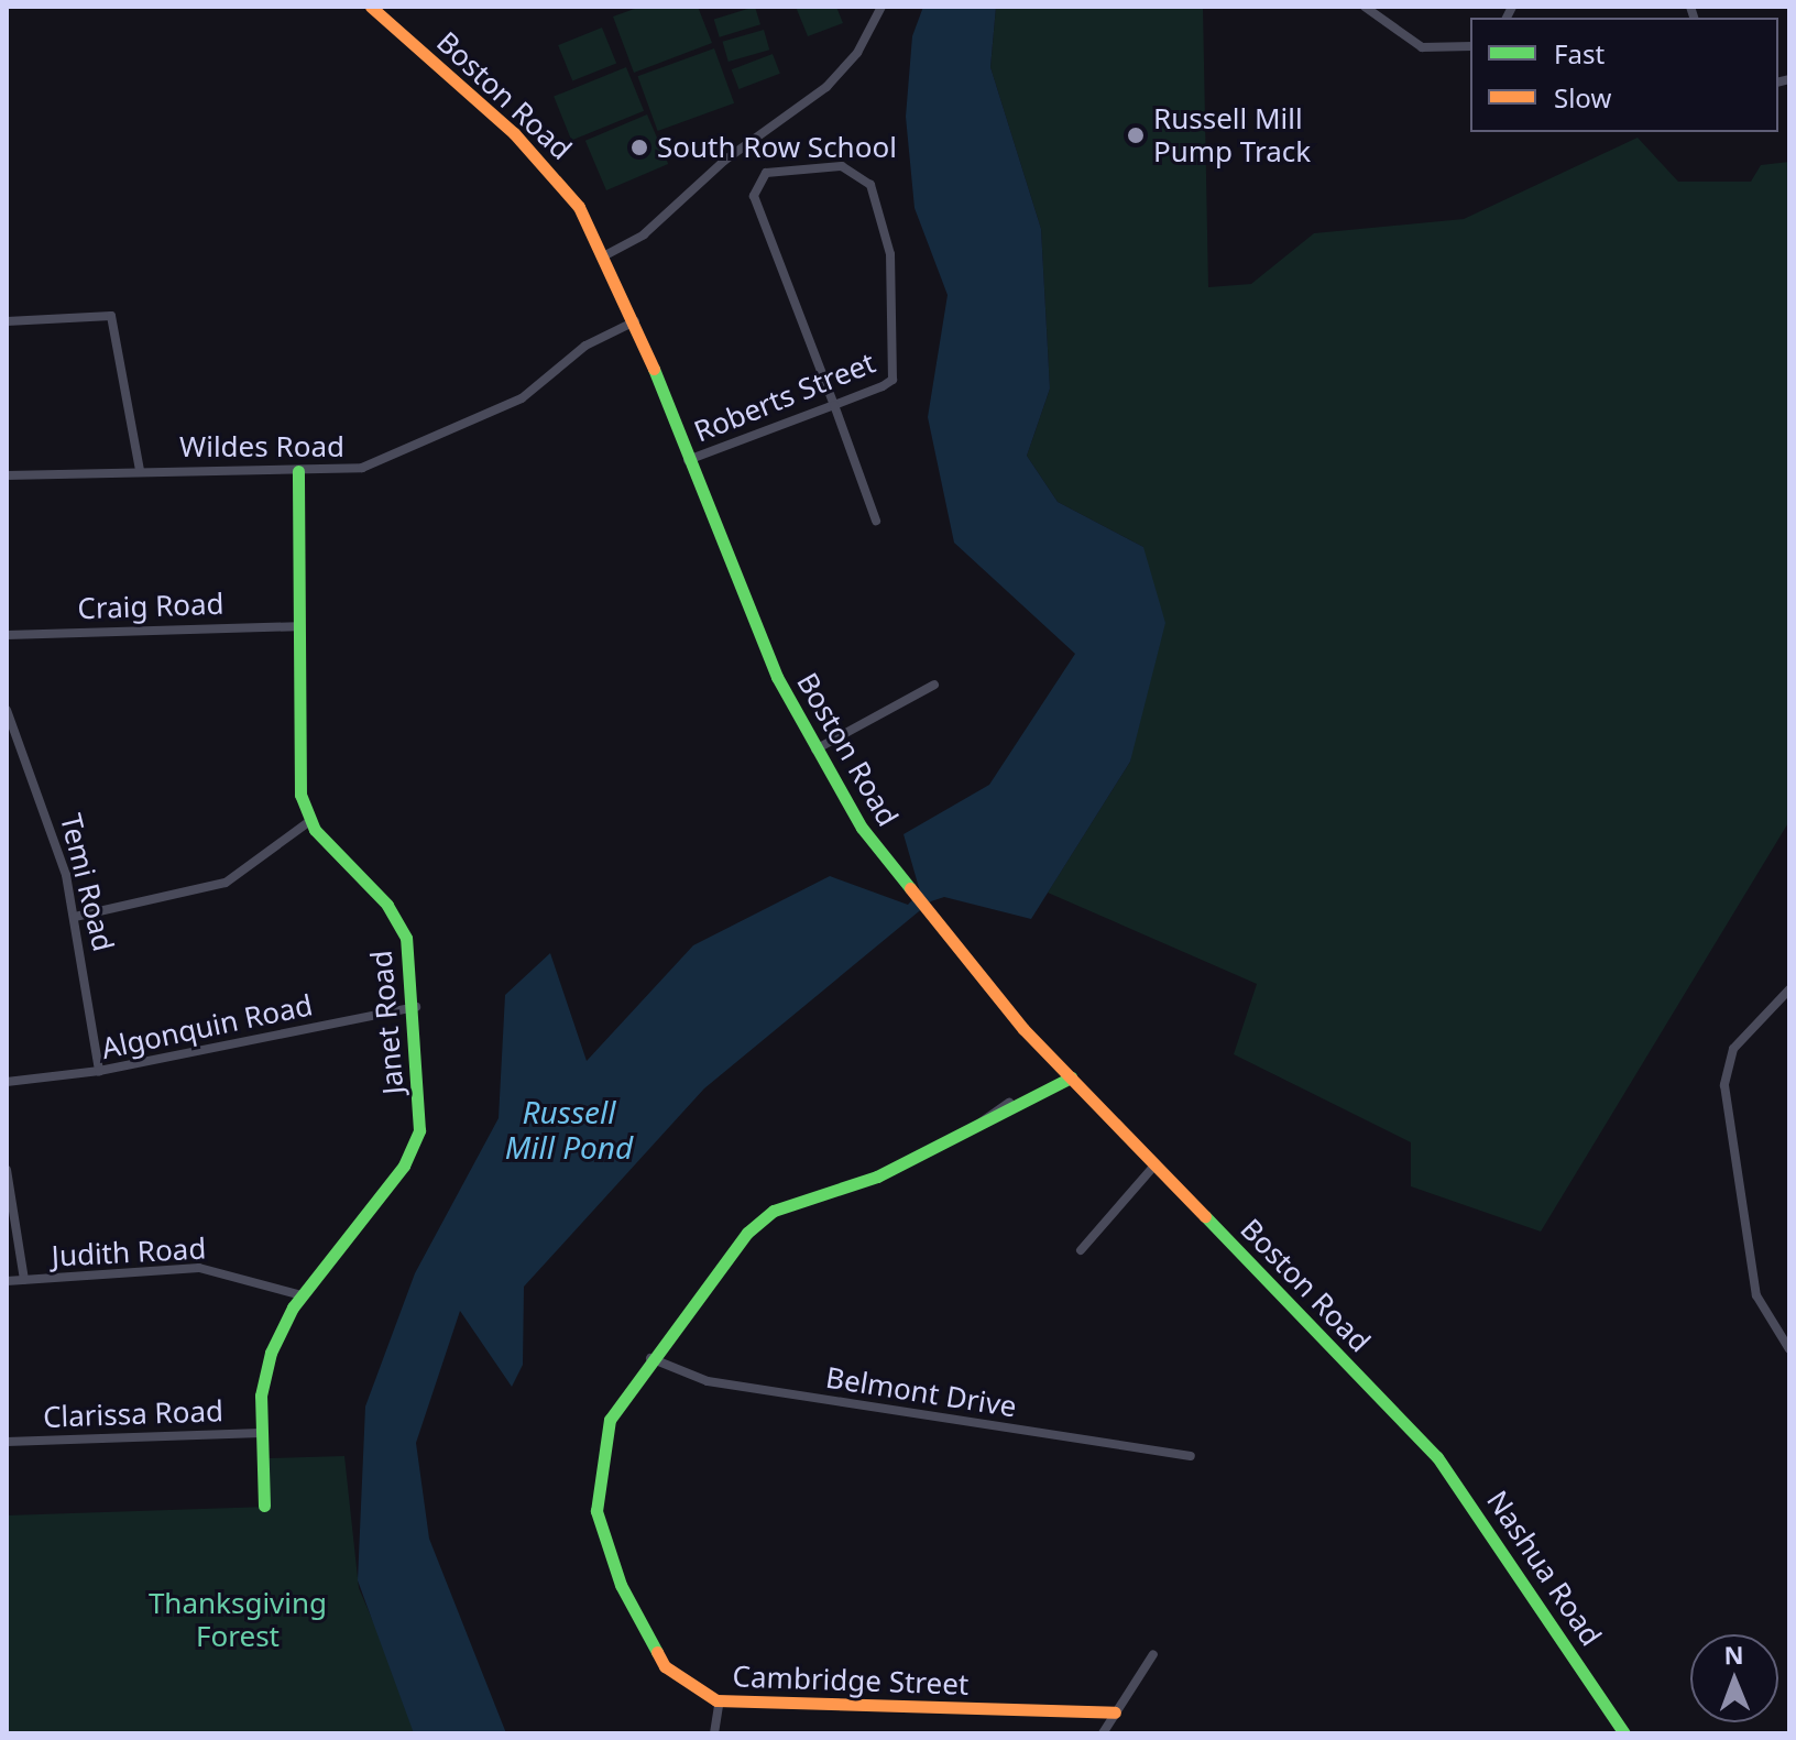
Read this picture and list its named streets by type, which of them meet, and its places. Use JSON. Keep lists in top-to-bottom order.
{
  "streets": {
    "street": [
      "Boston Road",
      "Roberts Street",
      "Wildes Road",
      "Craig Road",
      "Temi Road",
      "Janet Road",
      "Algonquin Road",
      "Judith Road",
      "Belmont Drive",
      "Clarissa Road",
      "Nashua Road",
      "Cambridge Street"
    ]
  },
  "crossings": [
    ["Boston Road", "Roberts Street"],
    ["Boston Road", "Wildes Road"],
    ["Boston Road", "Nashua Road"],
    ["Boston Road", "Cambridge Street"],
    ["Wildes Road", "Janet Road"],
    ["Craig Road", "Janet Road"],
    ["Temi Road", "Algonquin Road"],
    ["Janet Road", "Algonquin Road"],
    ["Janet Road", "Judith Road"],
    ["Janet Road", "Clarissa Road"],
    ["Belmont Drive", "Cambridge Street"]
  ],
  "water": ["Russell Mill Pond"],
  "parks": ["Thanksgiving Forest"],
  "places": ["Russell Mill Pump Track", "South Row School"],
  "legend": ["Fast", "Slow"],
  "north": "top"
}
